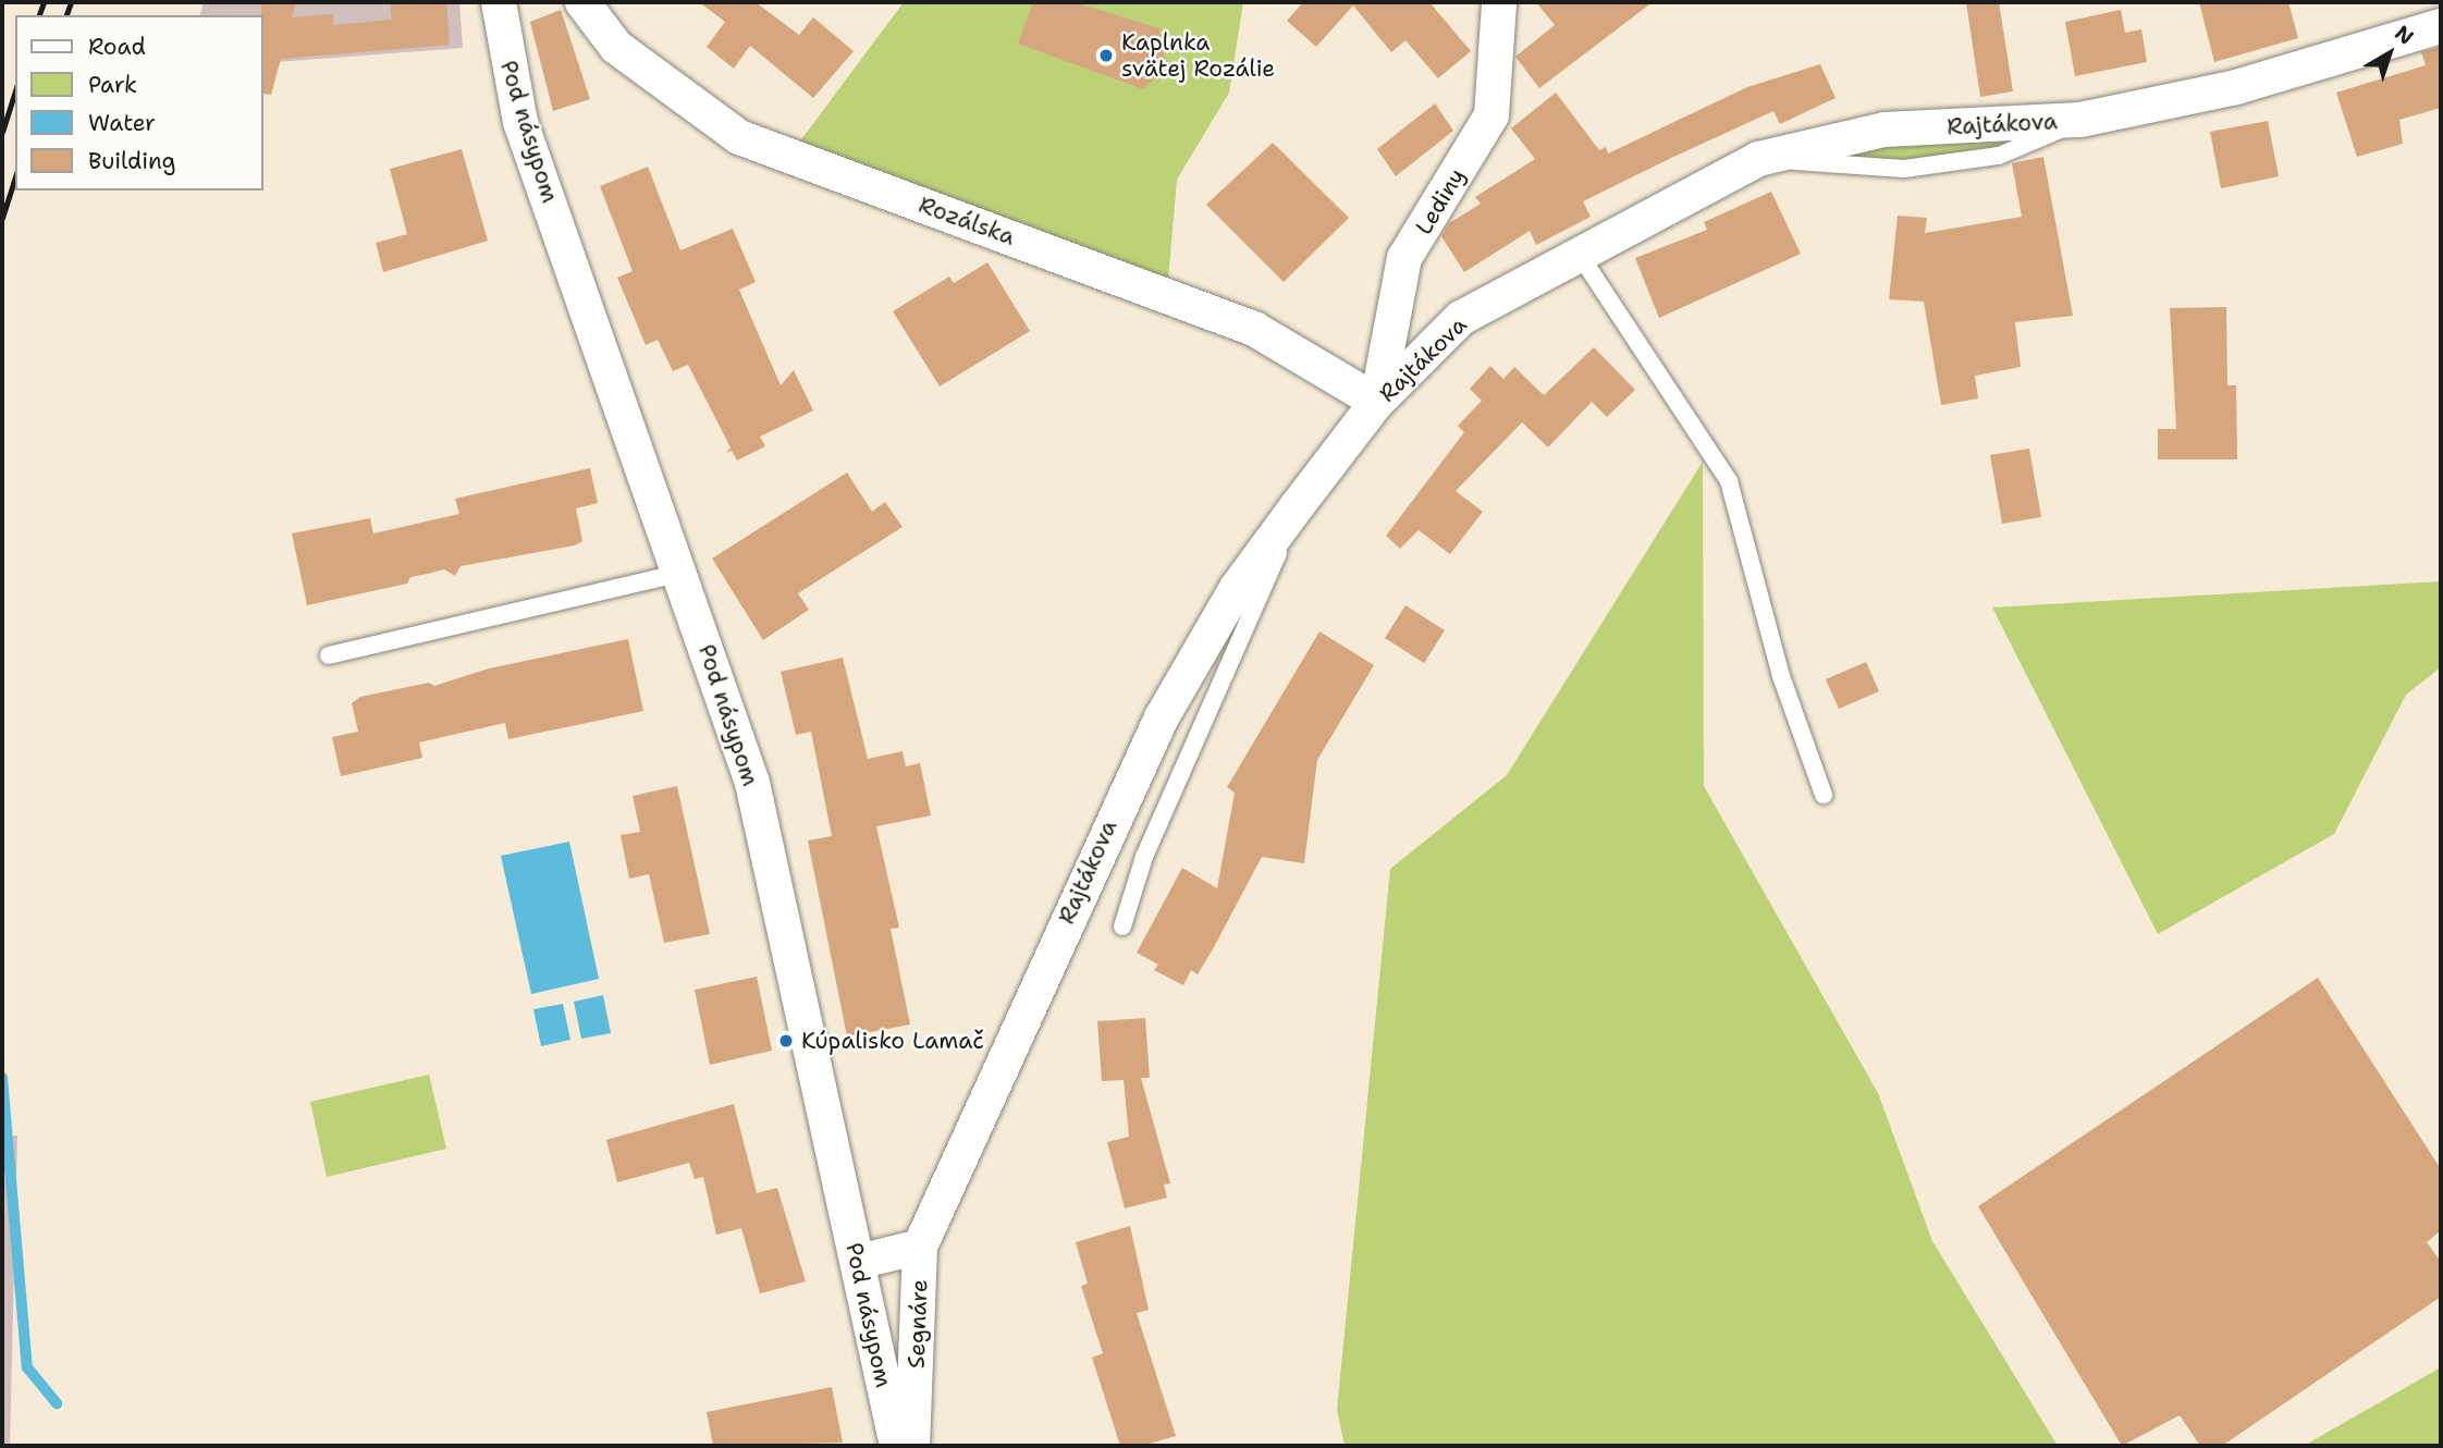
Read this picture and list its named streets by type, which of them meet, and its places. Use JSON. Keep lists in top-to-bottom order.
{
  "streets": {
    "street": [
      "Rajtákova",
      "Pod násypom",
      "Lediny",
      "Rozálska",
      "Segnáre"
    ]
  },
  "crossings": [
    ["Rajtákova", "Lediny"],
    ["Rajtákova", "Rozálska"],
    ["Rajtákova", "Segnáre"],
    ["Lediny", "Rozálska"]
  ],
  "places": ["Kaplnka svätej Rozálie", "Kúpalisko Lamač"],
  "legend": [
    "Road",
    "Park",
    "Water",
    "Building"
  ],
  "north": "top right"
}
